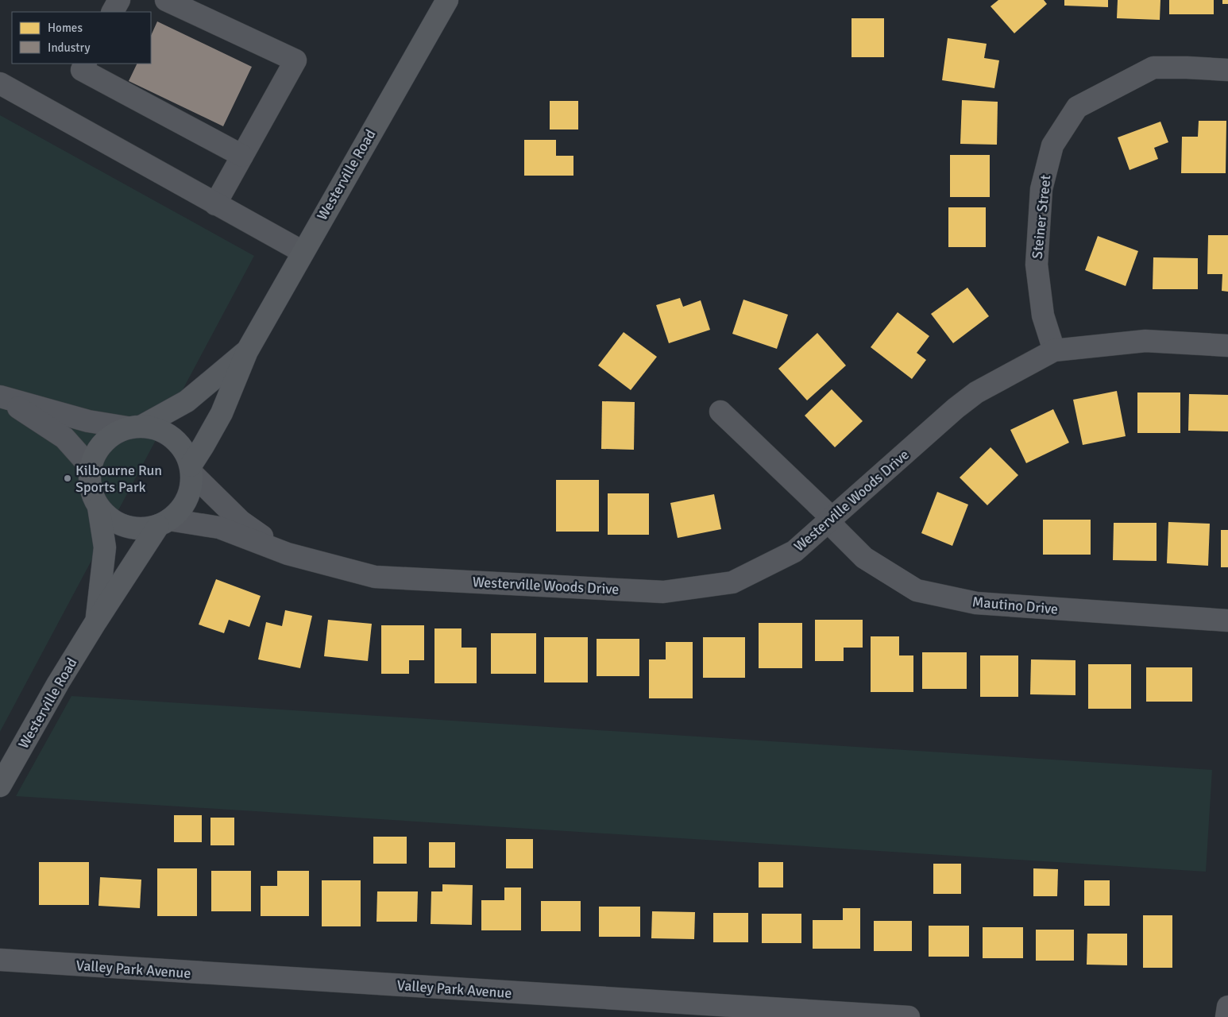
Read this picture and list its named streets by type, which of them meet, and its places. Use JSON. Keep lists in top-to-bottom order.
{
  "streets": {
    "main road": ["Westerville Road"],
    "street": [
      "Steiner Street",
      "Westerville Woods Drive",
      "Mautino Drive",
      "Valley Park Avenue"
    ]
  },
  "crossings": [
    ["Westerville Road", "Westerville Woods Drive"],
    ["Steiner Street", "Westerville Woods Drive"],
    ["Westerville Woods Drive", "Mautino Drive"]
  ],
  "places": ["Kilbourne Run Sports Park"],
  "legend": ["Homes", "Industry"]
}
